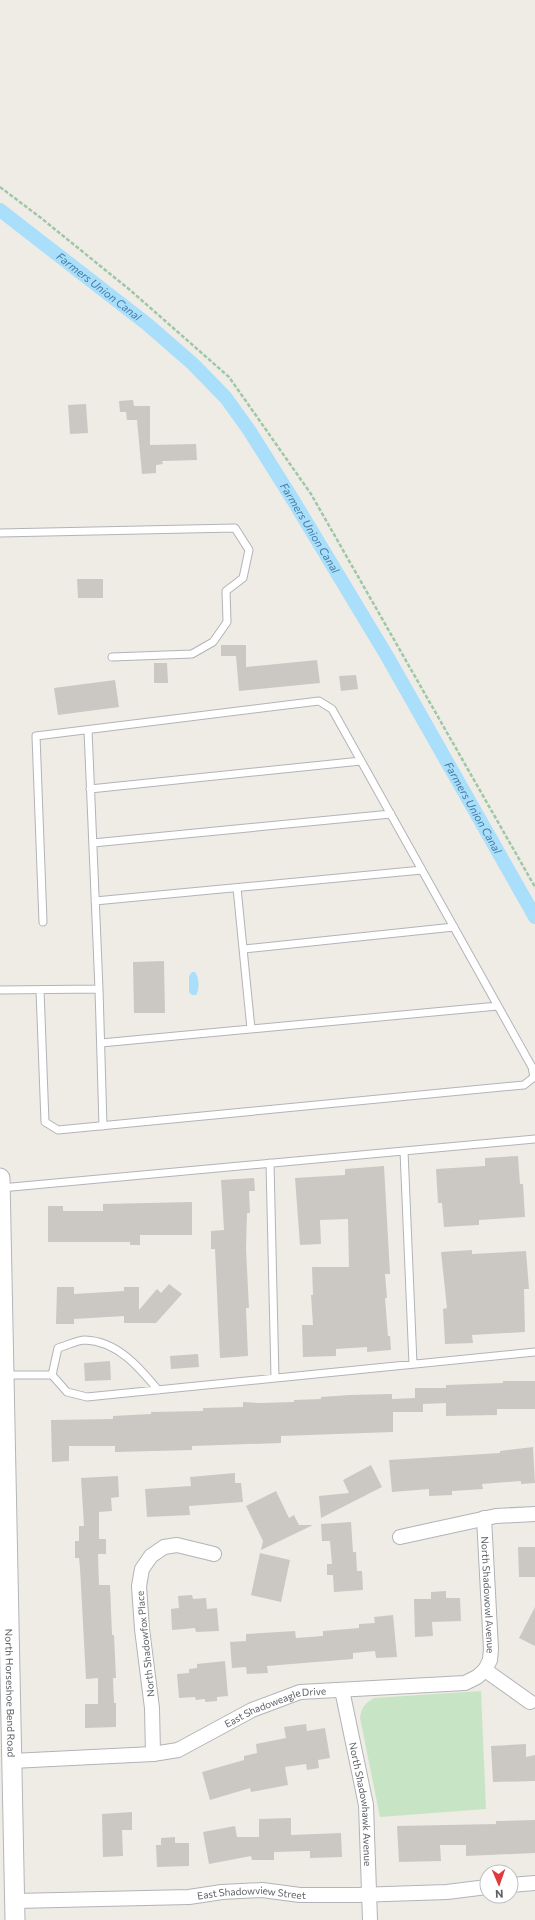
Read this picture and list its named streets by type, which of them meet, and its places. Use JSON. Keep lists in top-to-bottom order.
{
  "streets": {
    "street": [
      "North Shadowowl Avenue",
      "North Shadowfox Place",
      "North Horseshoe Bend Road",
      "East Shadoweagle Drive",
      "North Shadowhawk Avenue",
      "East Shadowview Street"
    ]
  },
  "crossings": [
    ["North Shadowowl Avenue", "East Shadoweagle Drive"],
    ["North Shadowfox Place", "East Shadoweagle Drive"],
    ["North Horseshoe Bend Road", "East Shadoweagle Drive"],
    ["North Horseshoe Bend Road", "East Shadowview Street"],
    ["East Shadoweagle Drive", "North Shadowhawk Avenue"],
    ["North Shadowhawk Avenue", "East Shadowview Street"]
  ],
  "water": ["Farmers Union Canal"],
  "north": "bottom"
}
